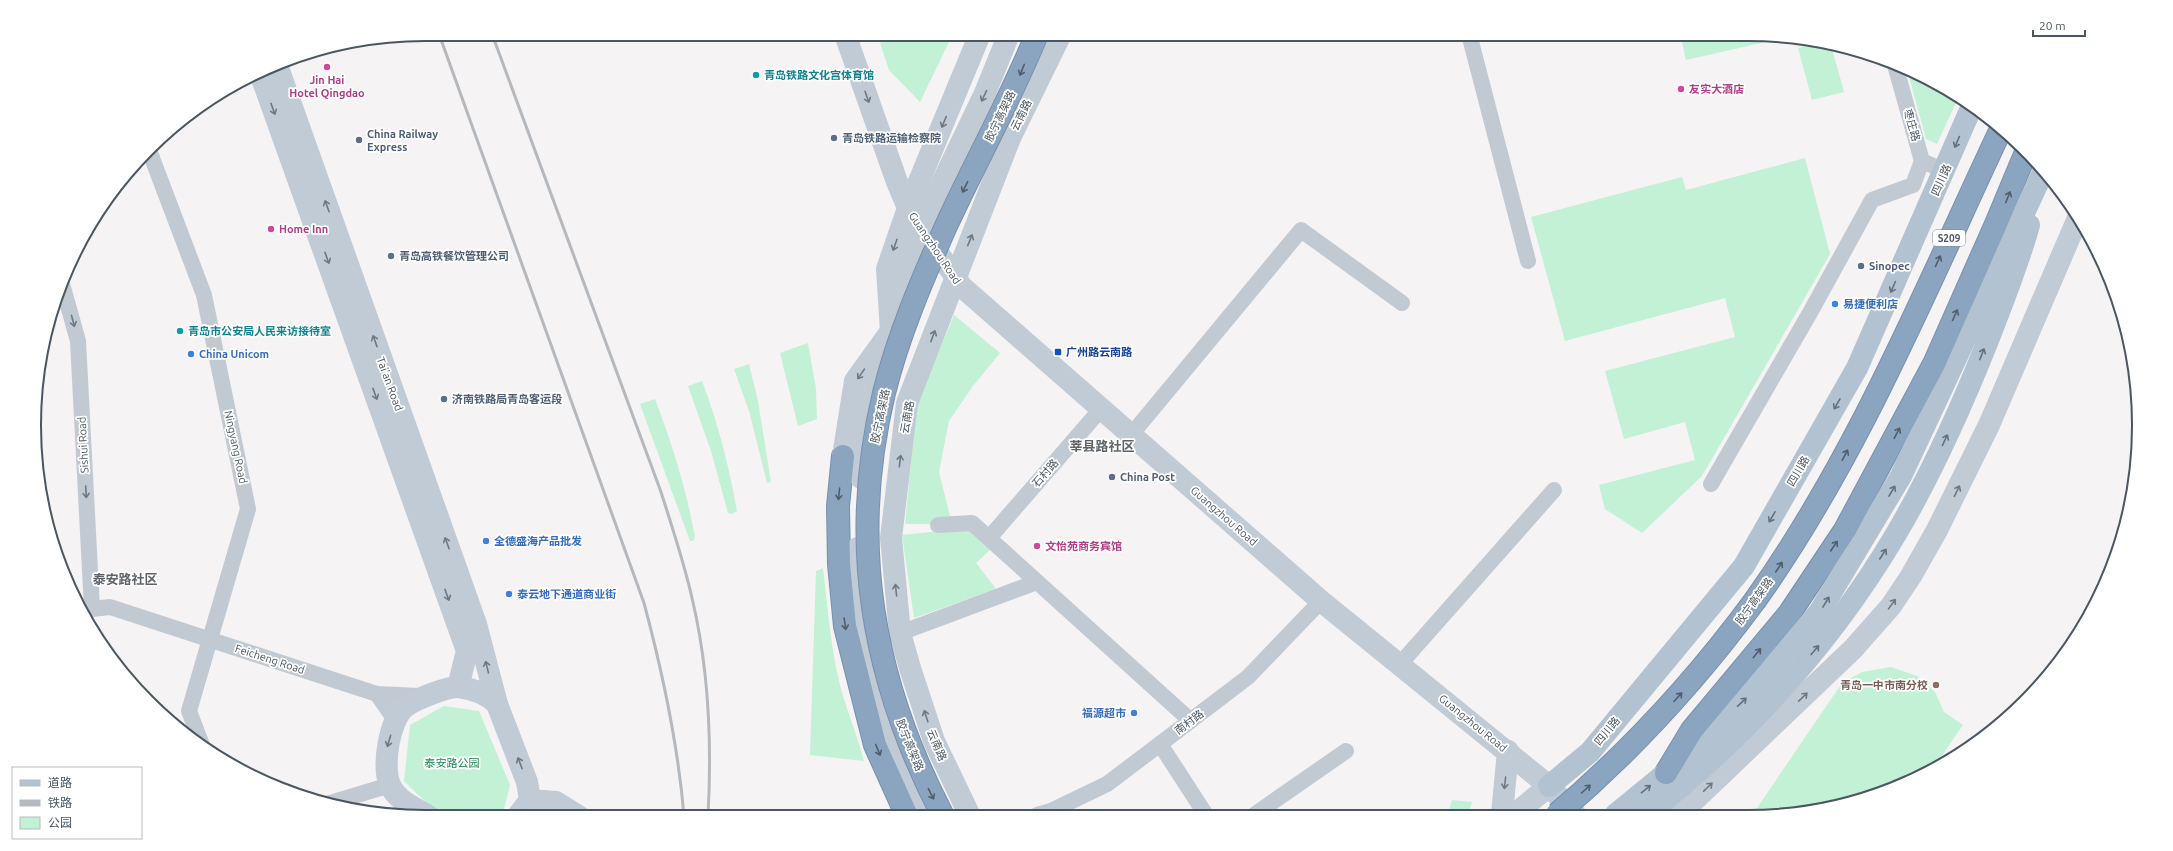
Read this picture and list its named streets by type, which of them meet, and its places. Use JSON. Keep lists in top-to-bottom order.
{
  "streets": {
    "highway": ["胶宁高架路", "S209"],
    "main road": ["四川路"],
    "street": [
      "云南路",
      "枣庄路",
      "Guangzhou Road",
      "Tai'an Road",
      "Sishui Road",
      "Ningyang Road",
      "石村路",
      "Feicheng Road",
      "南村路"
    ]
  },
  "crossings": [
    ["云南路", "Guangzhou Road"],
    ["四川路", "Guangzhou Road"],
    ["Guangzhou Road", "石村路"],
    ["Guangzhou Road", "南村路"],
    ["Tai'an Road", "Feicheng Road"],
    ["Ningyang Road", "Feicheng Road"]
  ],
  "one_way": ["Sishui Road"],
  "districts": ["莘县路社区", "泰安路社区"],
  "parks": ["泰安路公园"],
  "places": {
    "other": [
      "Jin Hai Hotel Qingdao",
      "青岛铁路文化宫体育馆",
      "友实大酒店",
      "青岛铁路运输检察院",
      "China Railway Express",
      "Home Inn",
      "青岛高铁餐饮管理公司",
      "Sinopec",
      "易捷便利店",
      "青岛市公安局人民来访接待室",
      "China Unicom",
      "济南铁路局青岛客运段",
      "China Post",
      "全德盛海产品批发",
      "文怡苑商务宾馆",
      "泰云地下通道商业街",
      "青岛一中市南分校",
      "福源超市"
    ],
    "transit": ["广州路云南路"]
  },
  "legend": ["道路", "铁路", "公园"],
  "scale_bar": "20 m"
}
